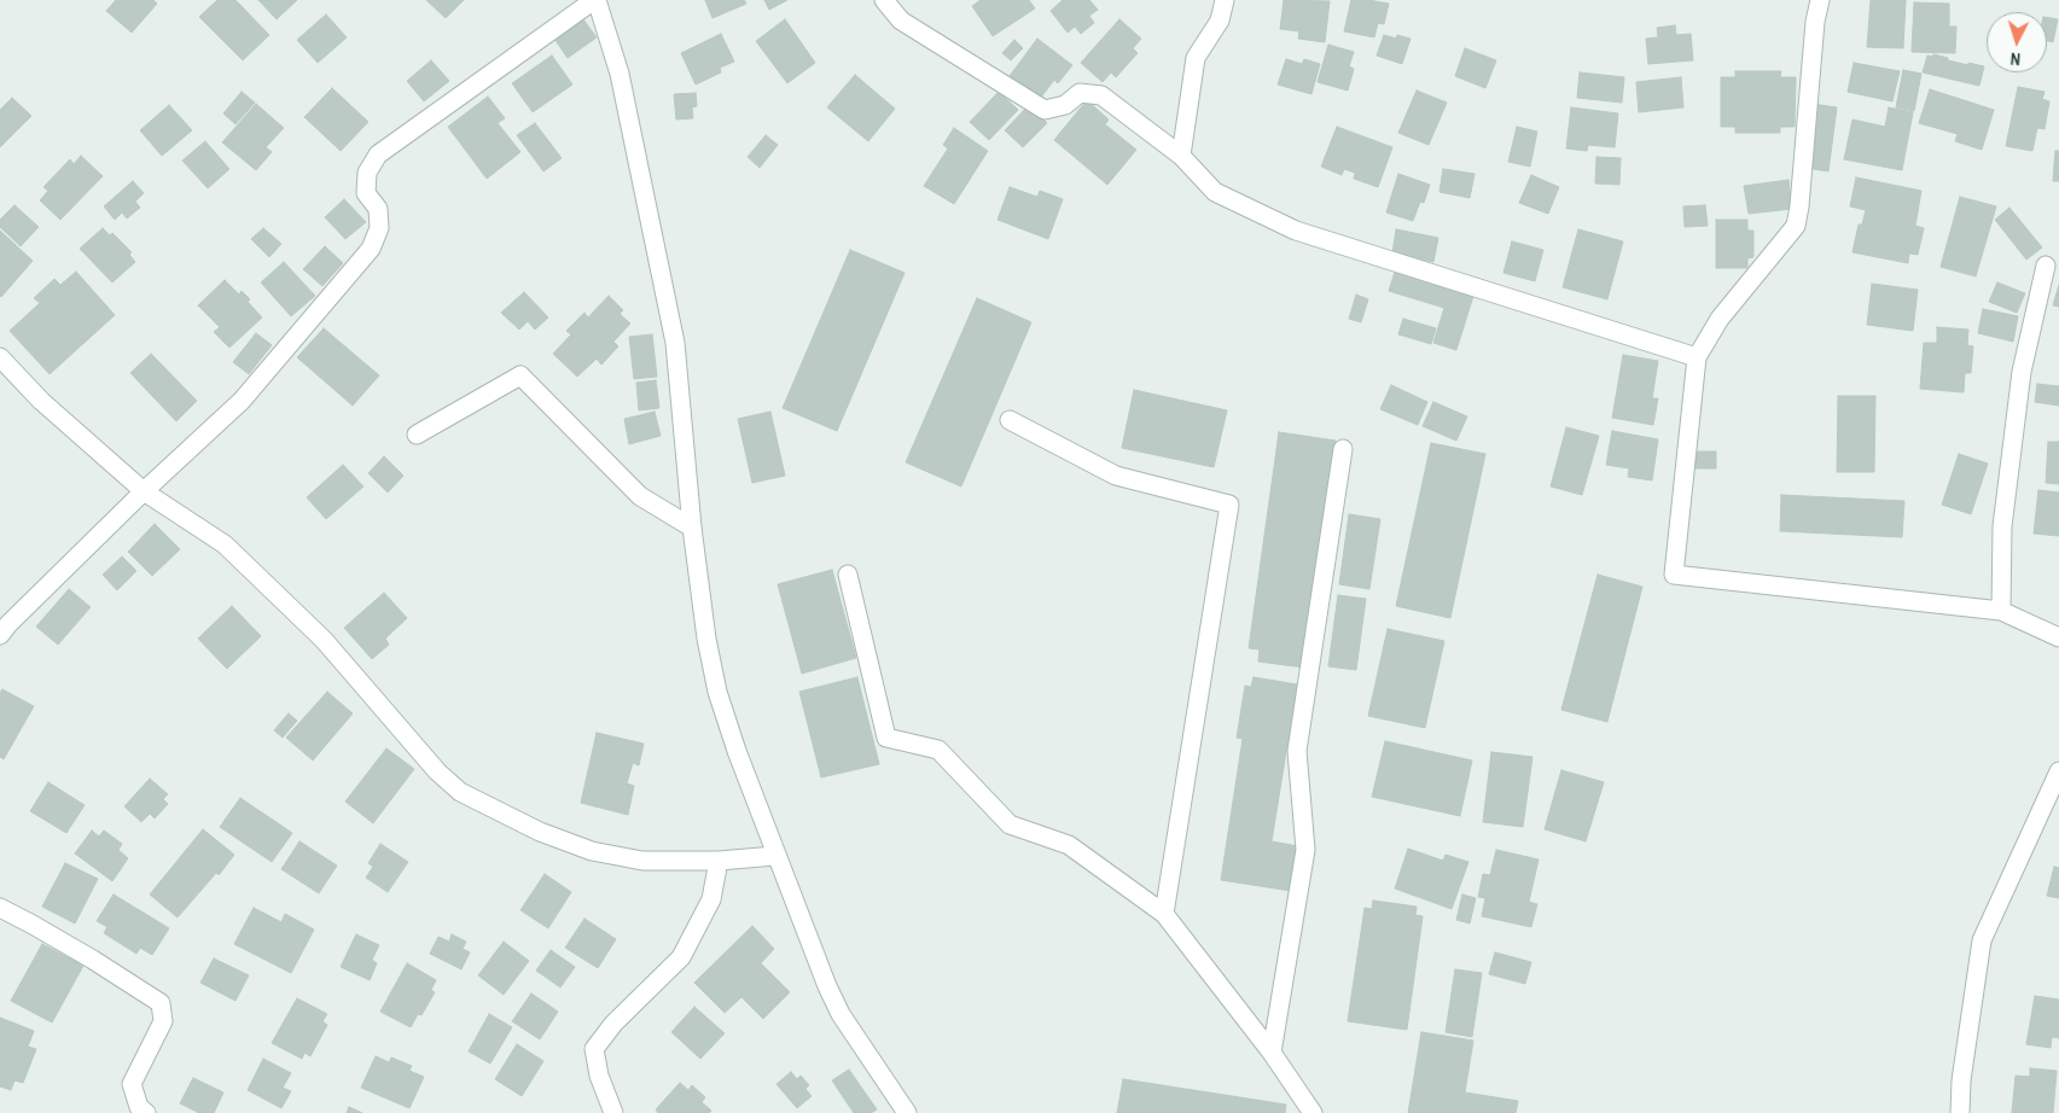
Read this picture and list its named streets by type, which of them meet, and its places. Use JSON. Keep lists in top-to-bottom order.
{
  "north": "bottom"
}
